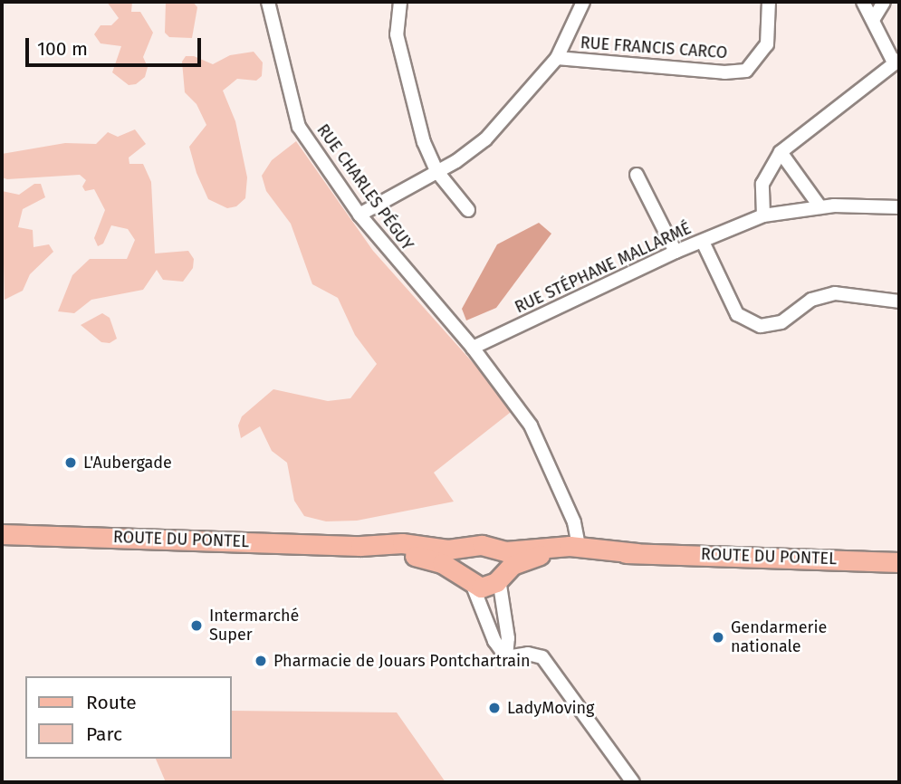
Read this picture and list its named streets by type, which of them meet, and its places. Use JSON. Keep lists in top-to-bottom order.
{
  "streets": {
    "main road": ["ROUTE DU PONTEL"],
    "street": ["RUE FRANCIS CARCO", "RUE CHARLES PÉGUY", "RUE STÉPHANE MALLARMÉ"]
  },
  "crossings": [
    ["RUE CHARLES PÉGUY", "RUE STÉPHANE MALLARMÉ"],
    ["RUE CHARLES PÉGUY", "ROUTE DU PONTEL"]
  ],
  "places": [
    "L'Aubergade",
    "Intermarché Super",
    "Gendarmerie nationale",
    "Pharmacie de Jouars Pontchartrain",
    "LadyMoving"
  ],
  "legend": ["Route", "Parc"],
  "scale_bar": "100 m"
}
